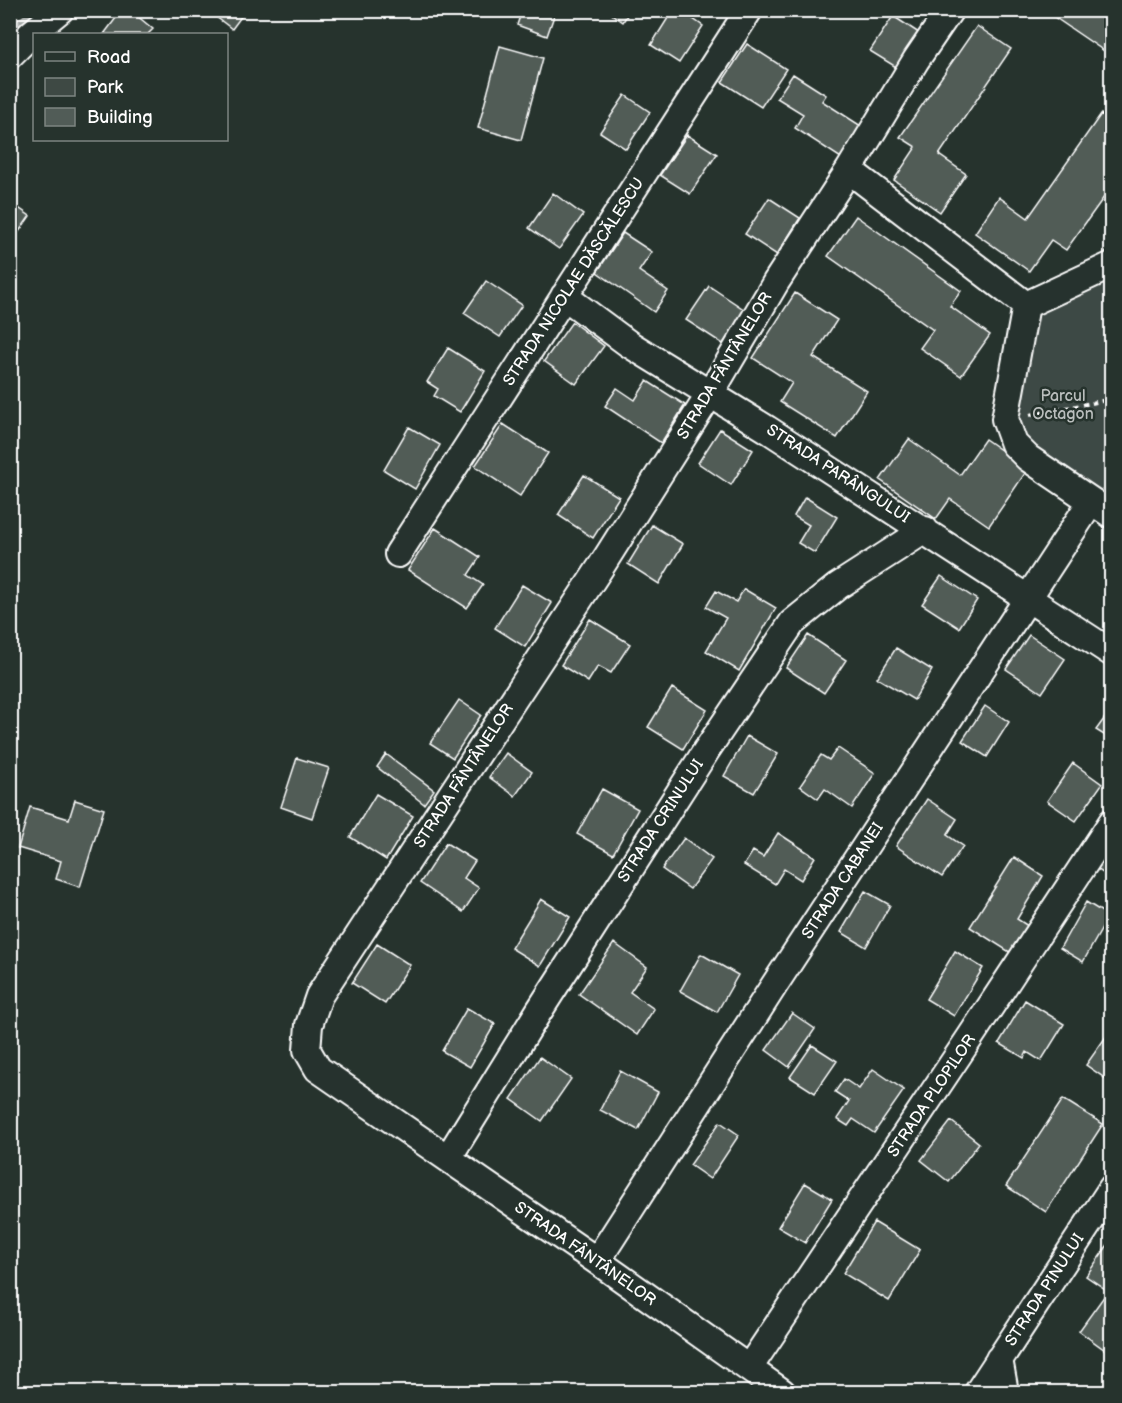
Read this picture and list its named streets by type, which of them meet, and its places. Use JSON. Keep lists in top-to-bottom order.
{
  "streets": {
    "street": [
      "STRADA NICOLAE DĂSCĂLESCU",
      "STRADA FÂNTÂNELOR",
      "STRADA PARÂNGULUI",
      "STRADA CRINULUI",
      "STRADA CABANEI",
      "STRADA PLOPILOR",
      "STRADA PINULUI"
    ]
  },
  "crossings": [
    ["STRADA NICOLAE DĂSCĂLESCU", "STRADA PARÂNGULUI"],
    ["STRADA FÂNTÂNELOR", "STRADA PARÂNGULUI"],
    ["STRADA FÂNTÂNELOR", "STRADA CRINULUI"],
    ["STRADA FÂNTÂNELOR", "STRADA CABANEI"],
    ["STRADA FÂNTÂNELOR", "STRADA PLOPILOR"],
    ["STRADA PARÂNGULUI", "STRADA CRINULUI"],
    ["STRADA PARÂNGULUI", "STRADA CABANEI"]
  ],
  "parks": ["Parcul Octagon"],
  "legend": ["Road", "Park", "Building"]
}
